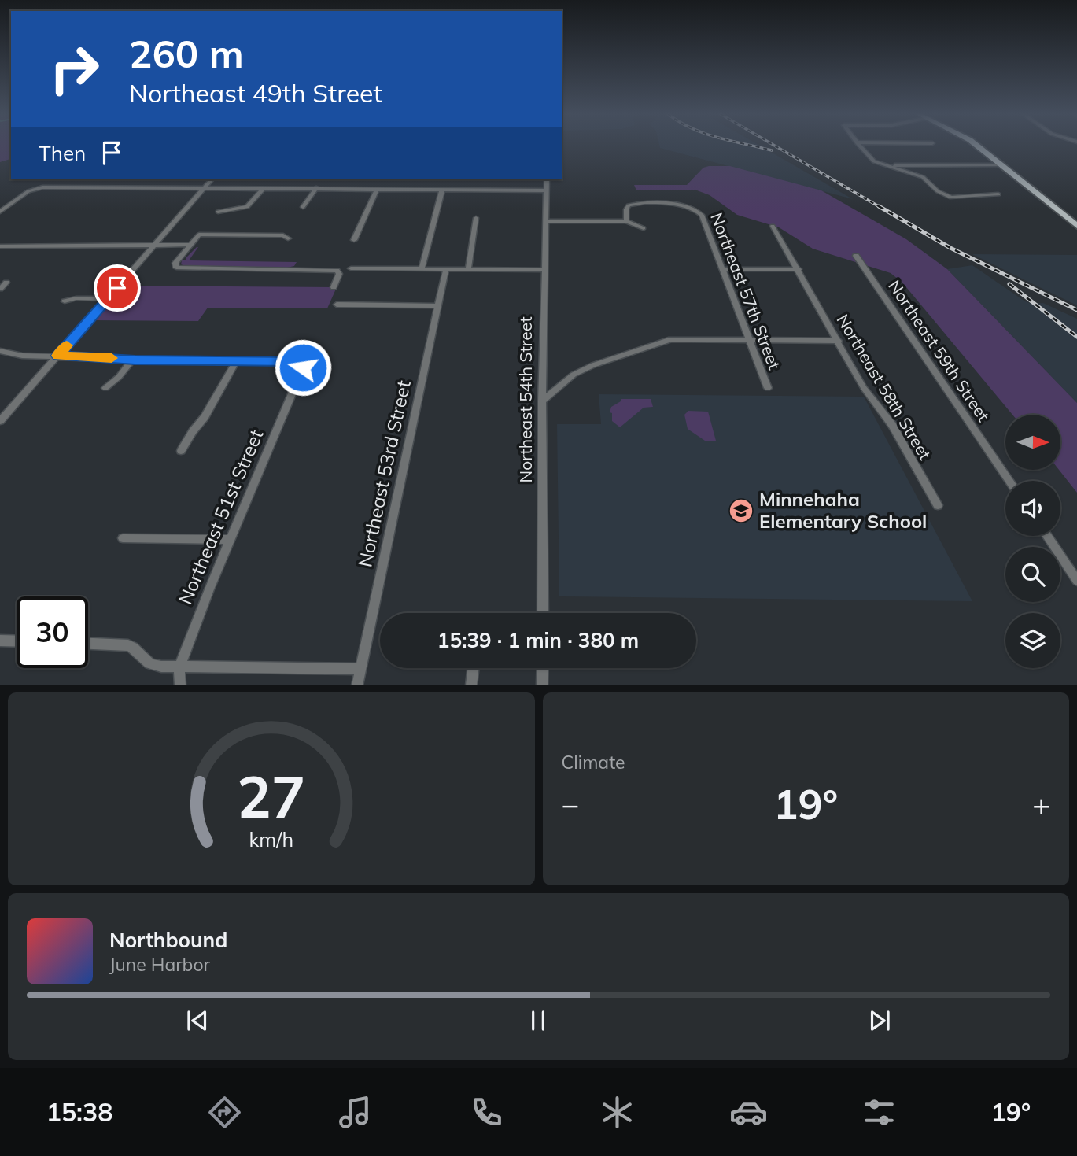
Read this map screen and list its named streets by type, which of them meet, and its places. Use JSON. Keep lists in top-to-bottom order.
{
  "streets": {
    "street": [
      "Northeast 57th Street",
      "Northeast 59th Street",
      "Northeast 58th Street",
      "Northeast 54th Street",
      "Northeast 53rd Street",
      "Northeast 51st Street"
    ]
  },
  "places": {
    "school or university": ["Minnehaha Elementary School"]
  },
  "north": "right",
  "page": {
    "turn": ["260 m", "Northeast 49th Street"],
    "then": "Then",
    "limit": "30",
    "trip": "15:39 · 1 min · 380 m",
    "tile": "Climate",
    "heat": ["−", "19°", "+"],
    "song": ["Northbound", "June Harbor"],
    "tabs": ["15:38", "19°"],
    "gauge": ["27", "km/h"]
  }
}
